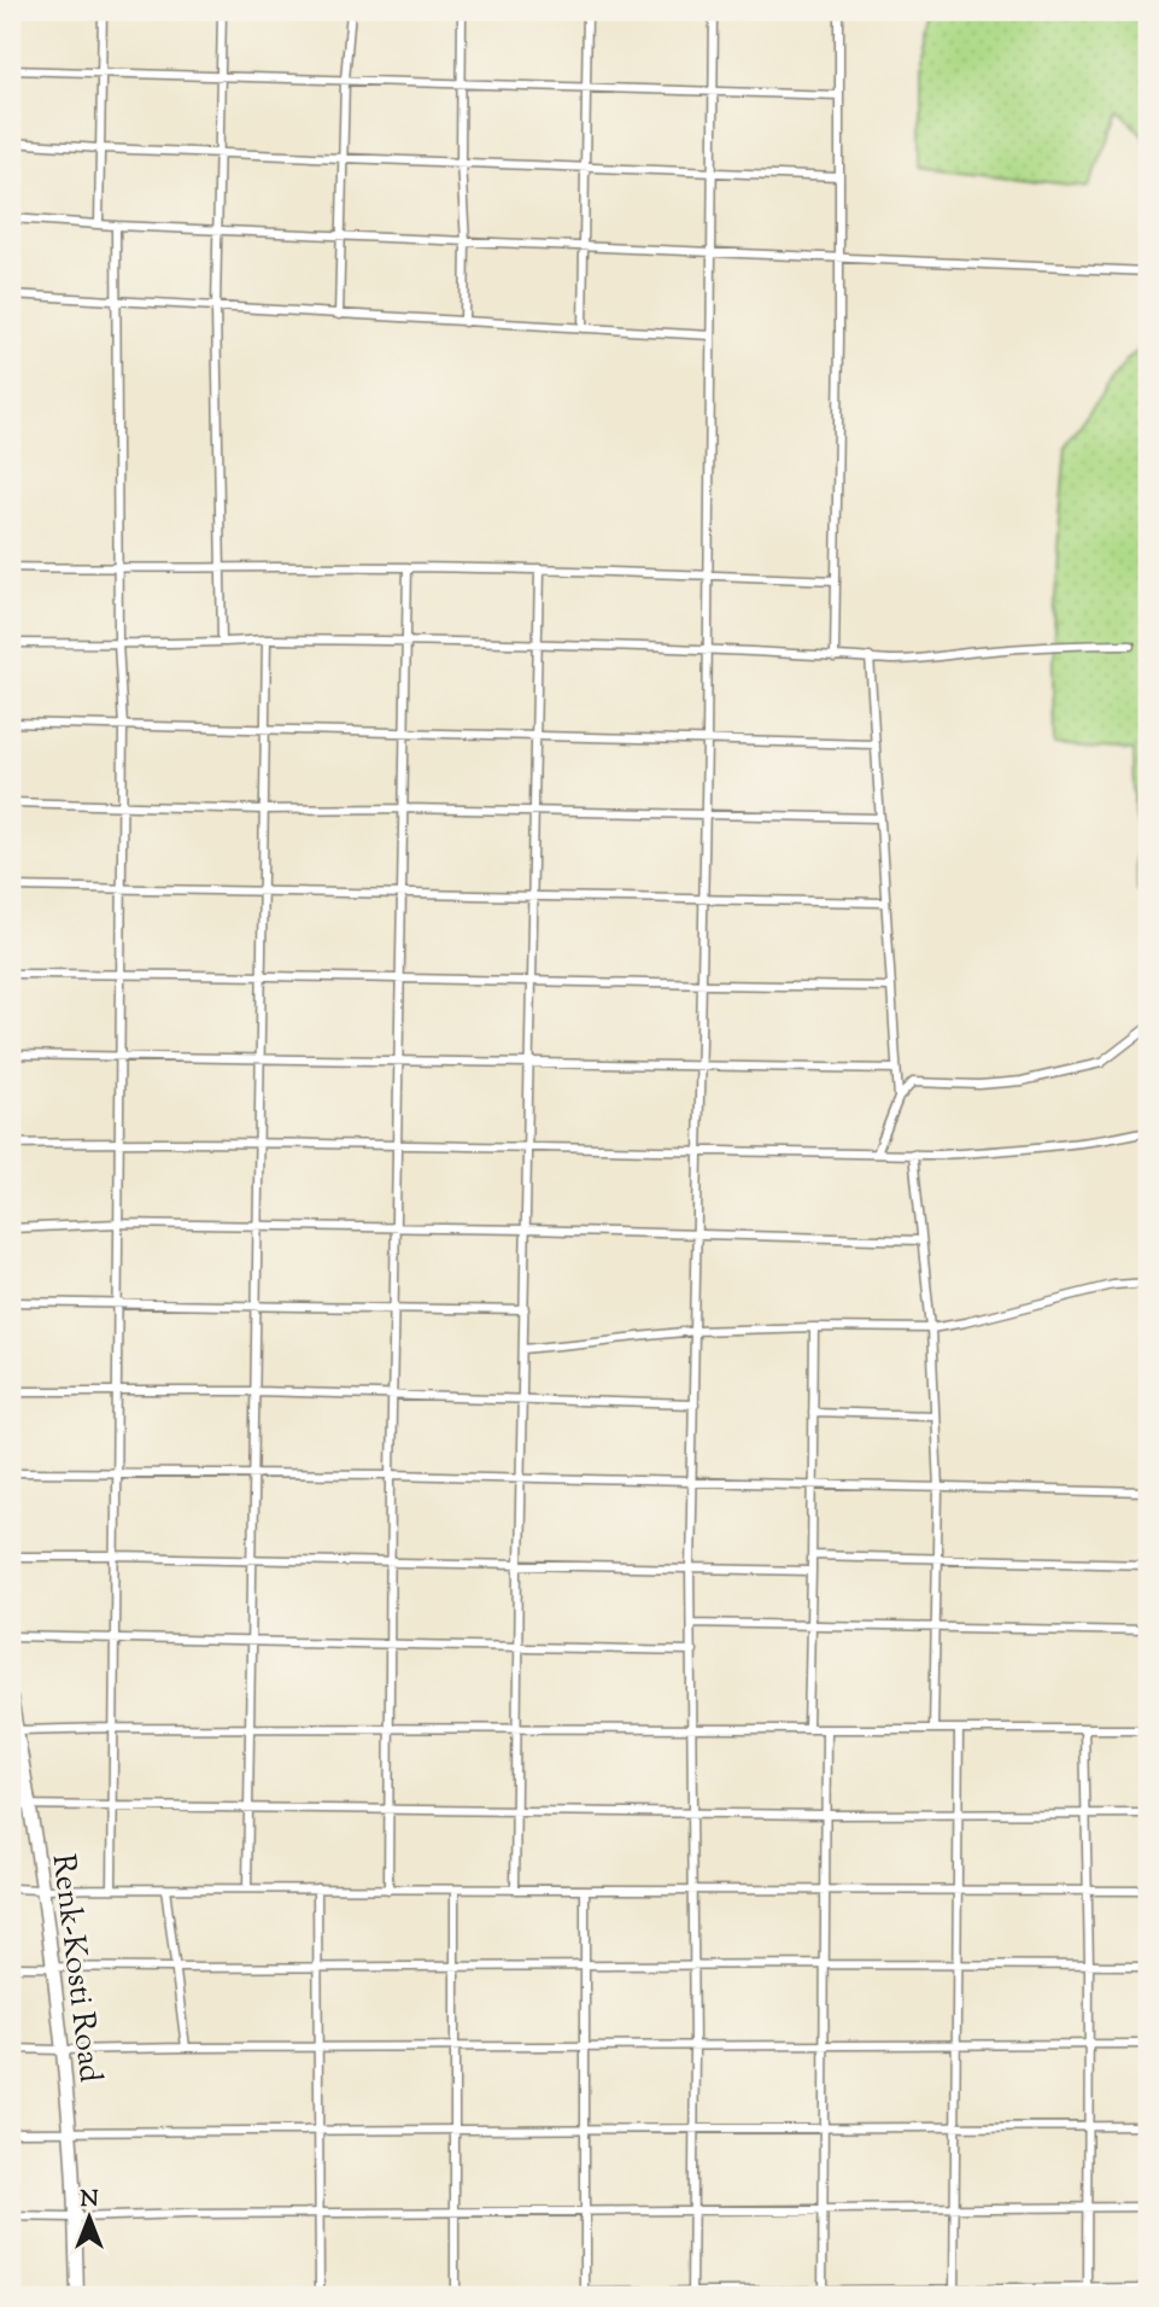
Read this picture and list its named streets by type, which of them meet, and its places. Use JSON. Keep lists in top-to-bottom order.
{
  "streets": {
    "main road": ["Renk-Kosti Road"]
  },
  "north": "top"
}
